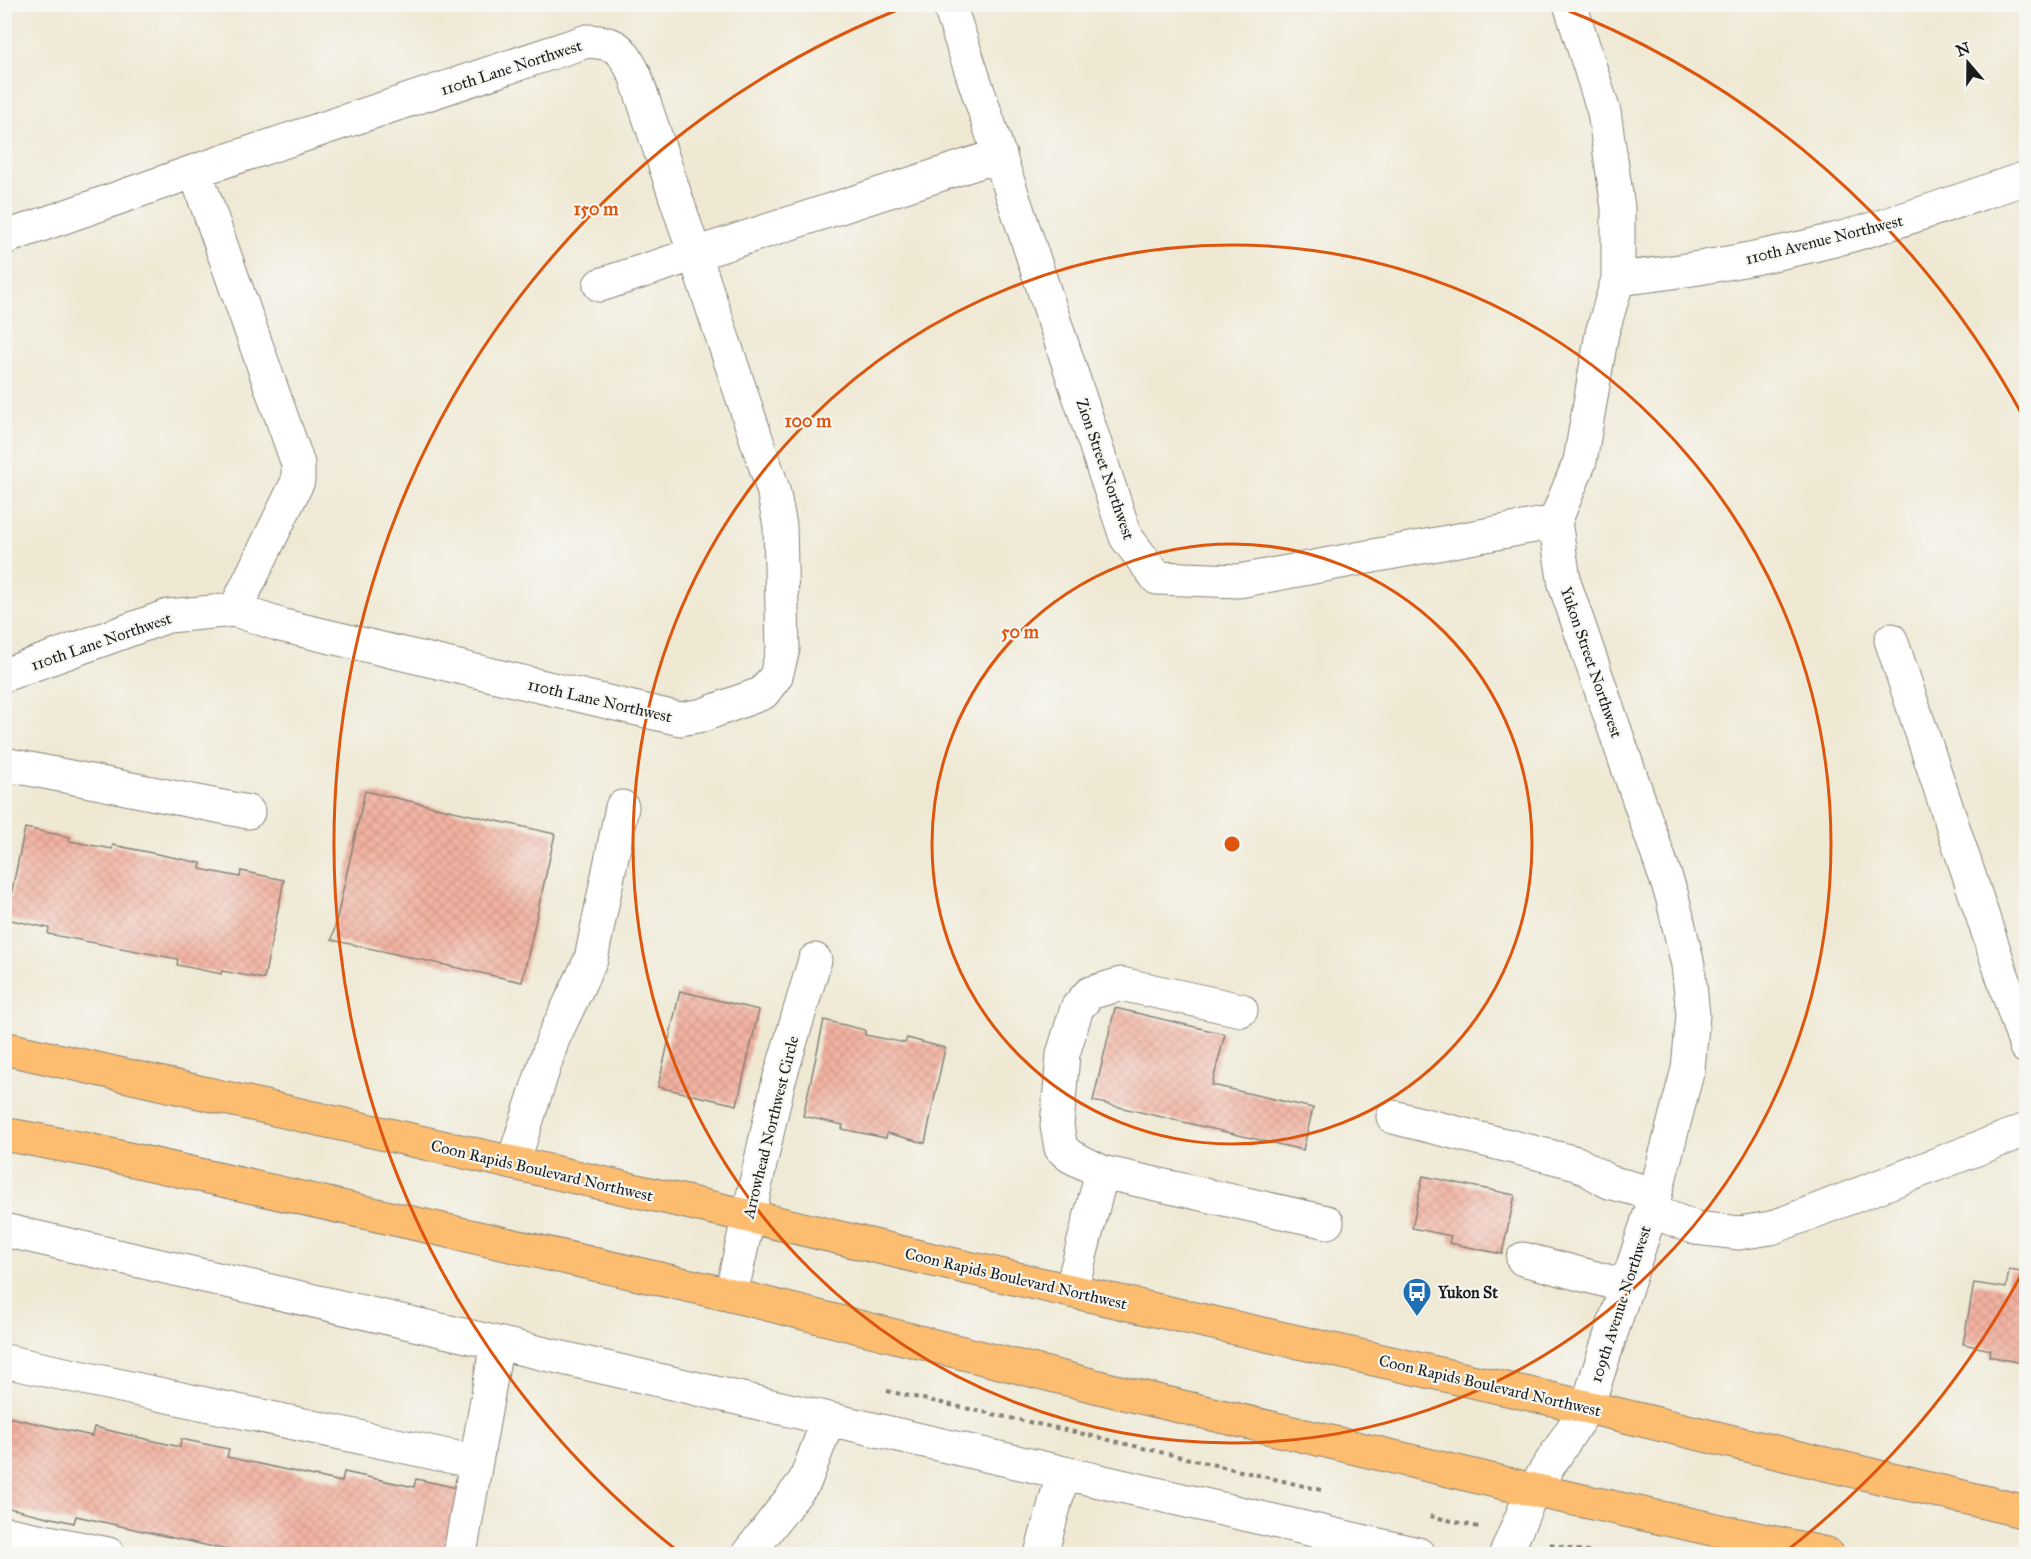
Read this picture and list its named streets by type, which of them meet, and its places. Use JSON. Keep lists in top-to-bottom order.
{
  "streets": {
    "main road": ["Coon Rapids Boulevard Northwest"],
    "street": [
      "110th Lane Northwest",
      "110th Avenue Northwest",
      "Zion Street Northwest",
      "Yukon Street Northwest",
      "Arrowhead Northwest Circle",
      "109th Avenue Northwest"
    ]
  },
  "crossings": [
    ["Zion Street Northwest", "Yukon Street Northwest"],
    ["Yukon Street Northwest", "109th Avenue Northwest"],
    ["Arrowhead Northwest Circle", "Coon Rapids Boulevard Northwest"],
    ["Coon Rapids Boulevard Northwest", "109th Avenue Northwest"]
  ],
  "places": {
    "bus stop": ["Yukon St"]
  },
  "north": "top",
  "rings": ["150 m", "100 m", "50 m"]
}
